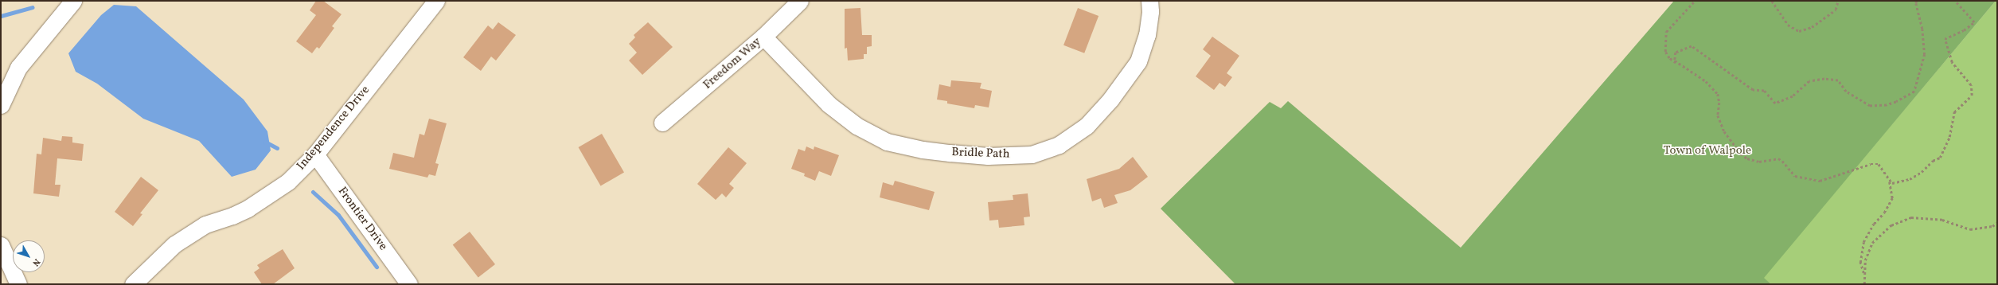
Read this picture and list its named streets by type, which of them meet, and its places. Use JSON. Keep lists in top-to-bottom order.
{
  "streets": {
    "street": [
      "Freedom Way",
      "Independence Drive",
      "Bridle Path",
      "Frontier Drive"
    ]
  },
  "crossings": [
    ["Freedom Way", "Bridle Path"],
    ["Independence Drive", "Frontier Drive"]
  ],
  "parks": ["Town of Walpole"],
  "north": "bottom right"
}
